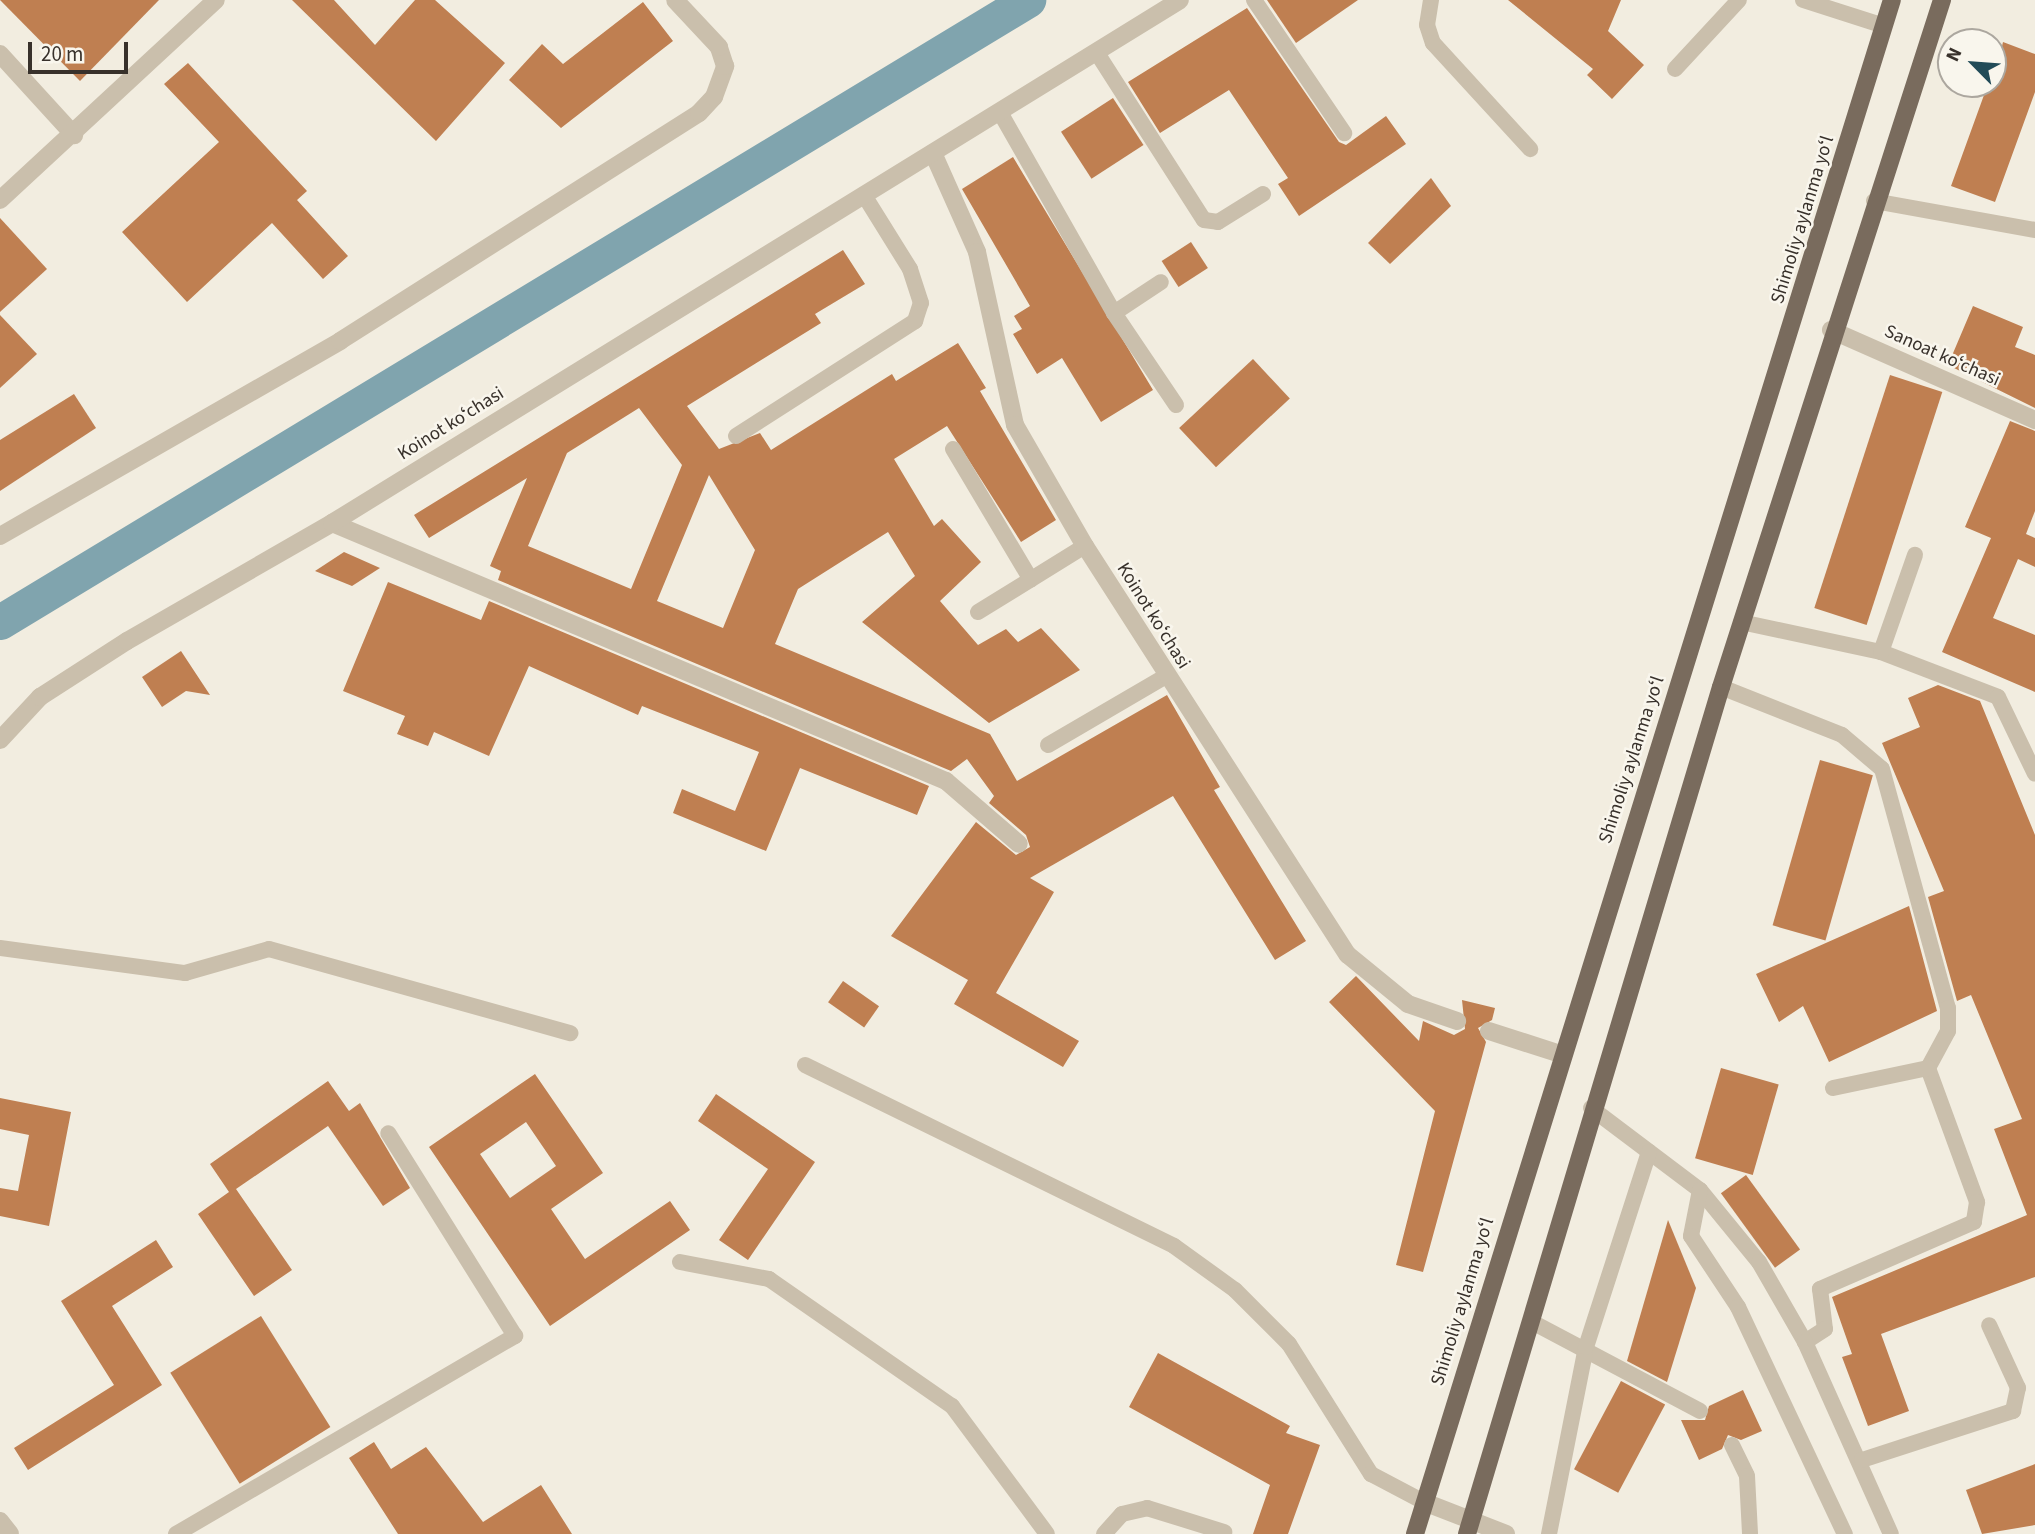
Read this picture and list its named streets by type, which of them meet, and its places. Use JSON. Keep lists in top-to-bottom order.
{
  "streets": {
    "main road": ["Shimoliy aylanma yoʻl"],
    "street": ["Sanoat koʻchasi", "Koinot koʻchasi"]
  },
  "scale_bar": "20 m",
  "north": "top left"
}
